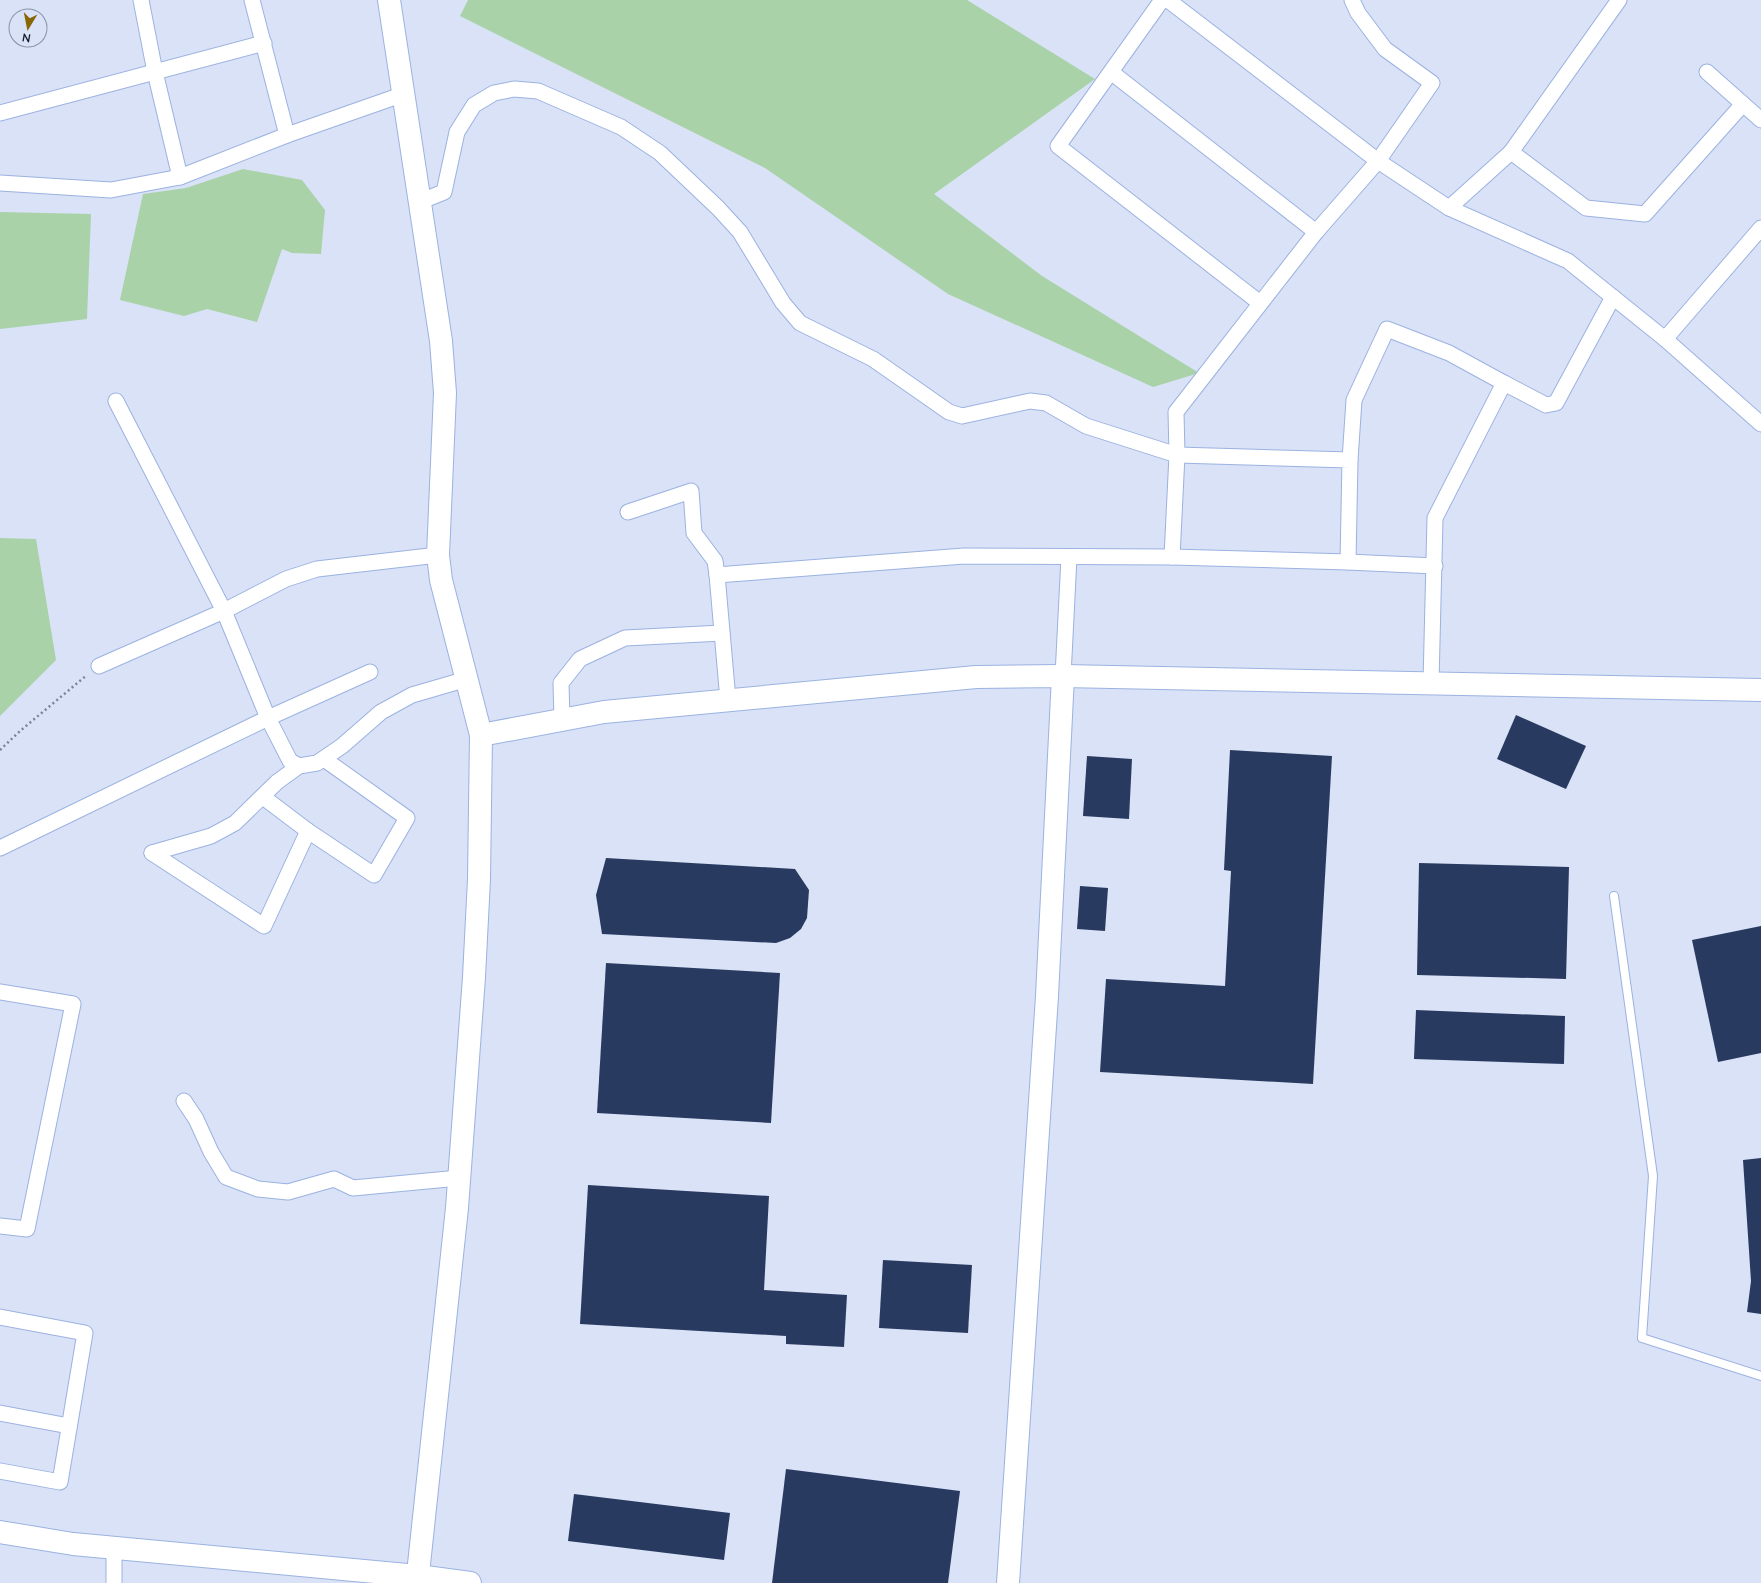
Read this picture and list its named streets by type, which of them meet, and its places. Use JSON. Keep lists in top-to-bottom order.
{
  "north": "bottom"
}
